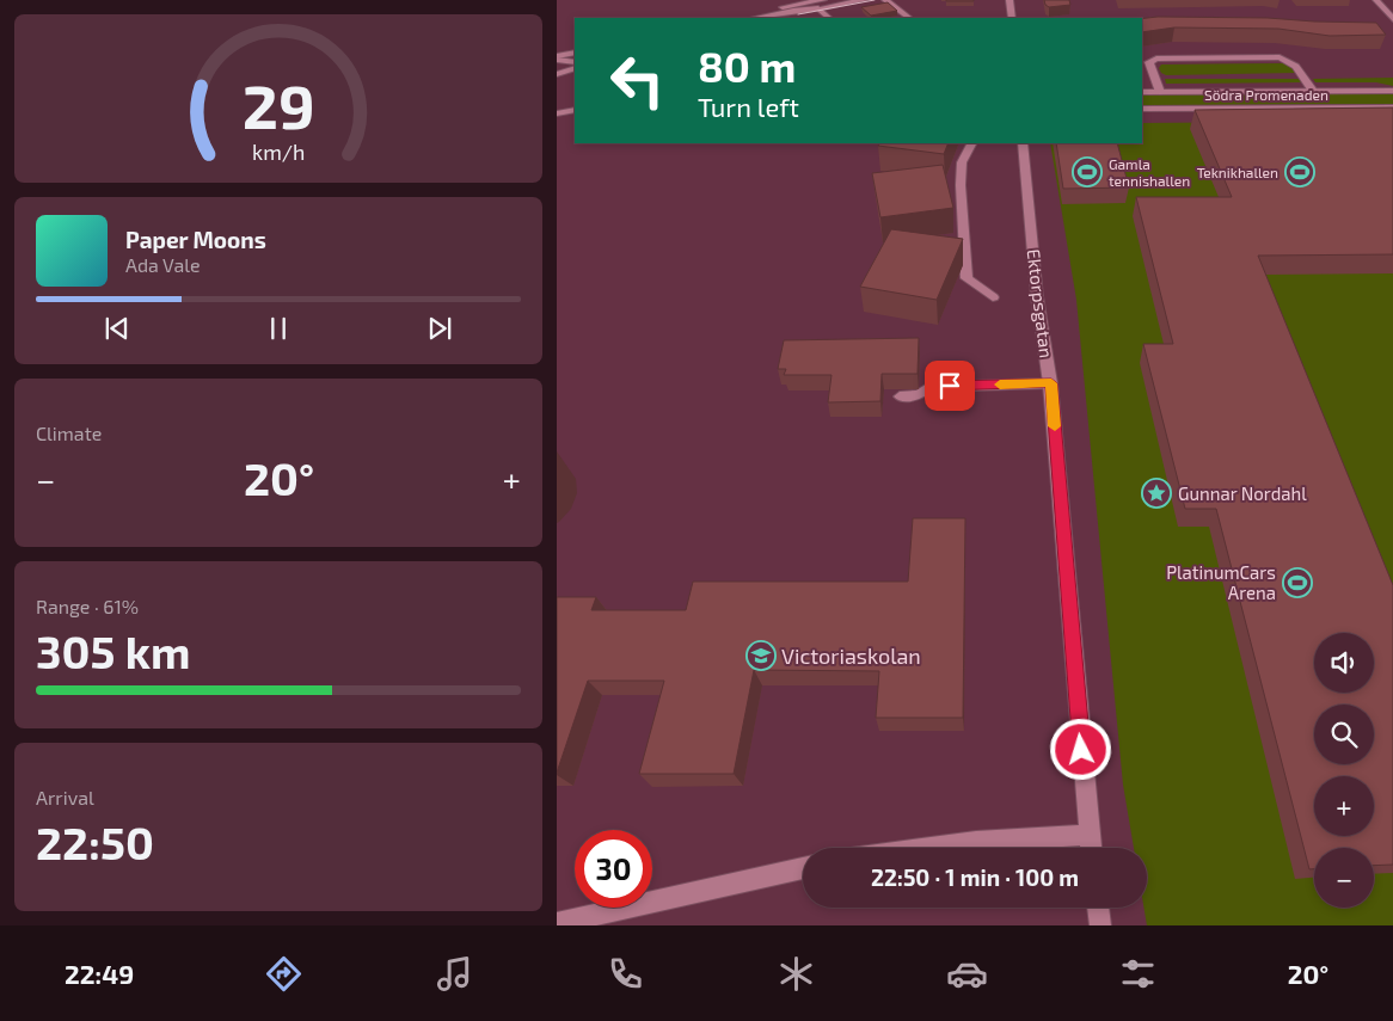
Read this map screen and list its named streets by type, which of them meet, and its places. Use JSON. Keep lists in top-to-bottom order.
{
  "streets": {
    "street": ["Södra Promenaden", "Ektorpsgatan"]
  },
  "places": {
    "sports": ["Gamla tennishallen", "Teknikhallen", "PlatinumCars Arena"],
    "place": ["Gunnar Nordahl"],
    "school or university": ["Victoriaskolan"]
  },
  "page": {
    "turn": ["80 m", "Turn left"],
    "song": ["Paper Moons", "Ada Vale"],
    "tile": [
      "Climate",
      ["Range · 61%", "305 km"],
      ["Arrival", "22:50"]
    ],
    "heat": ["−", "20°", "+"],
    "map_buttons": ["+", "−"],
    "limit": "30",
    "trip": "22:50 · 1 min · 100 m",
    "tabs": ["22:49", "20°"],
    "gauge": ["29", "km/h"]
  }
}
